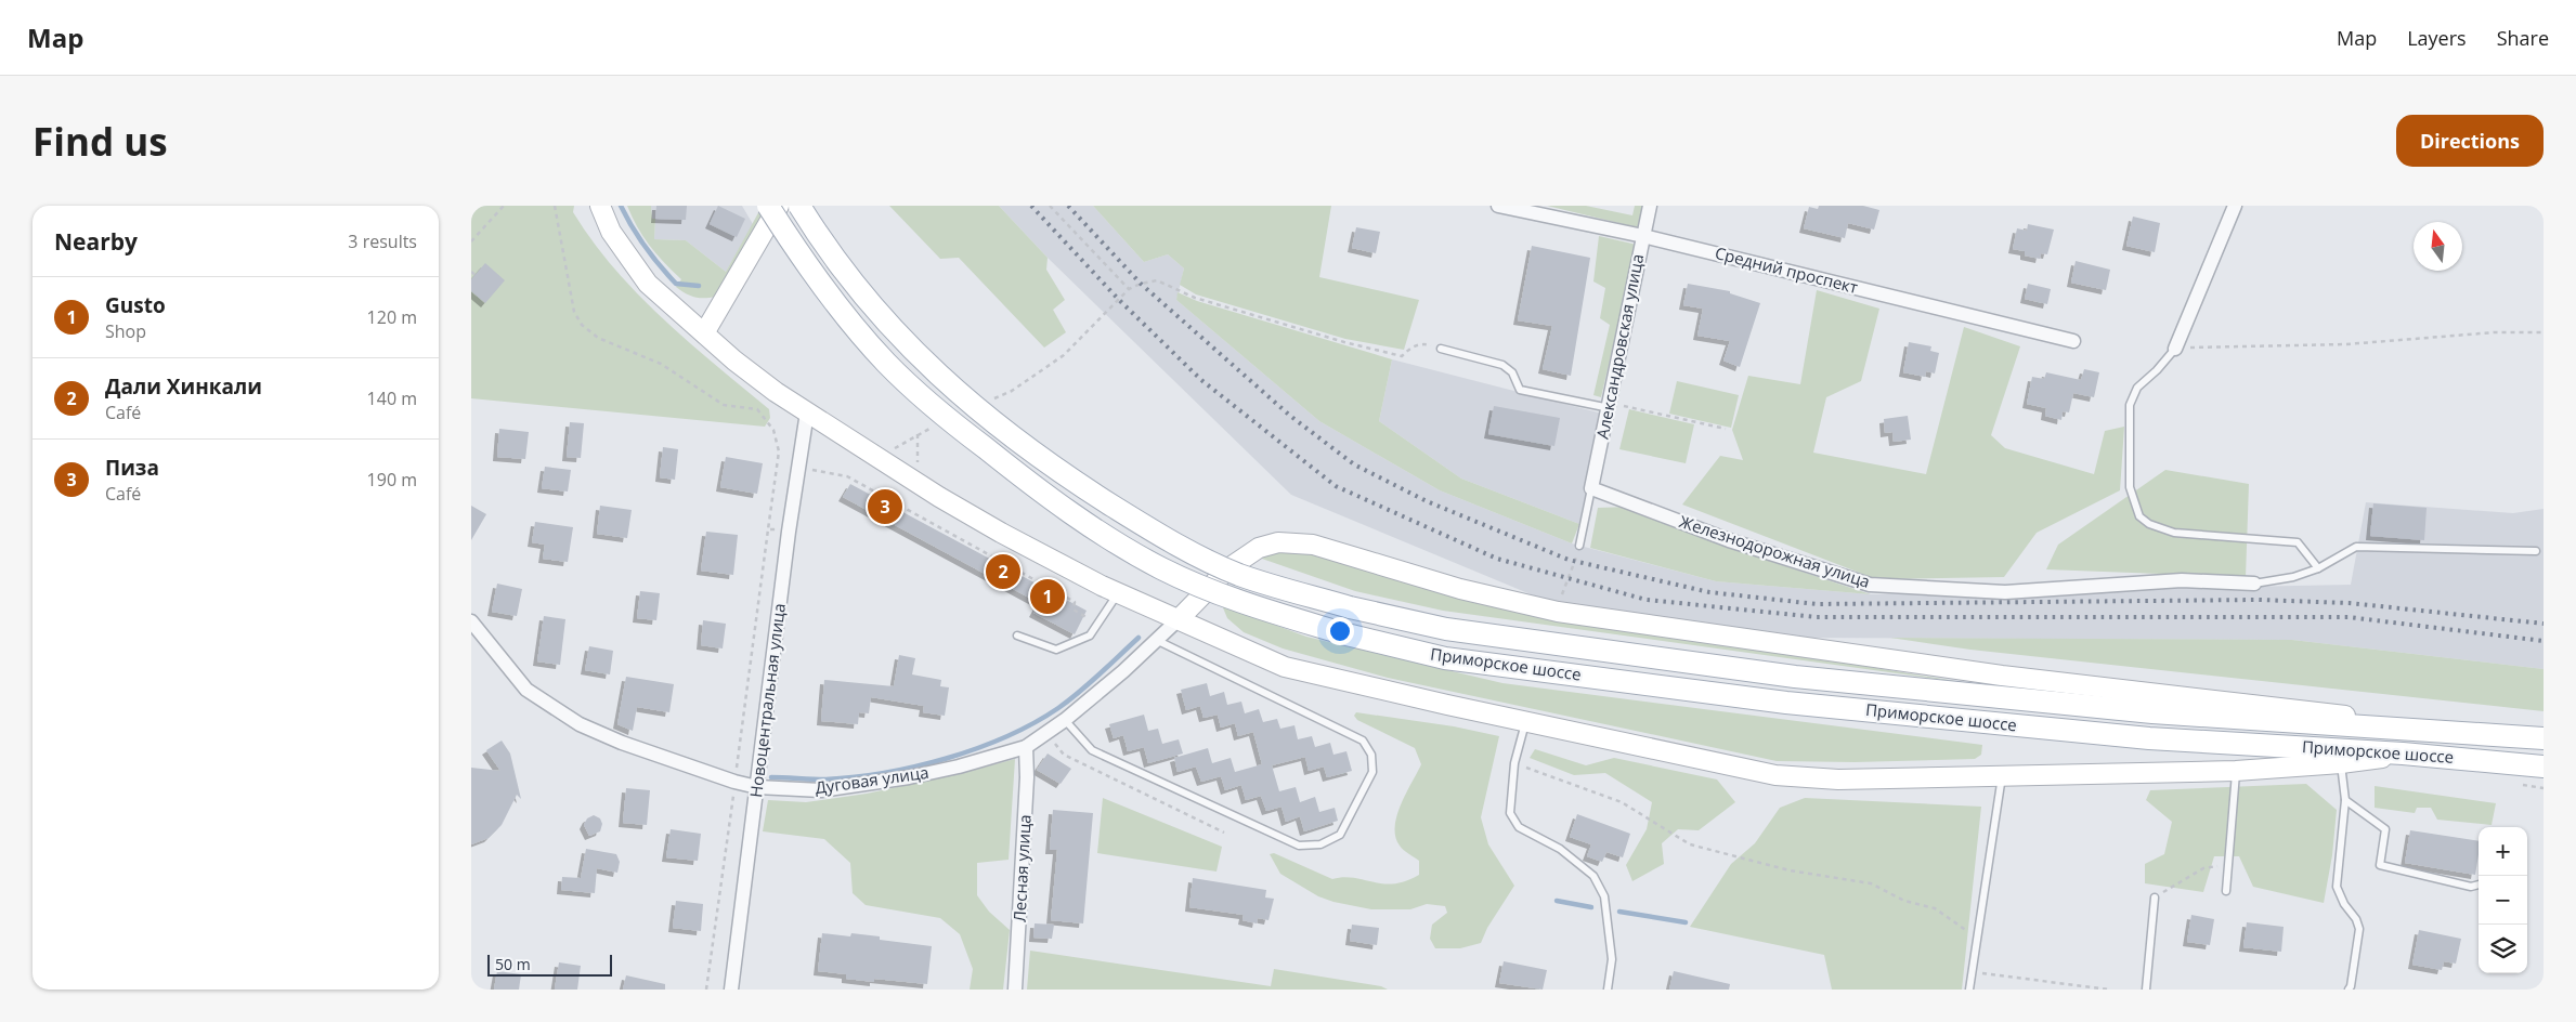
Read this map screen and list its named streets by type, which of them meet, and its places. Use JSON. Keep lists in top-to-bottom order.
{
  "streets": {
    "main road": ["Приморское шоссе"],
    "street": [
      "Средний проспект",
      "Александровская улица",
      "Железнодорожная улица",
      "Новоцентральная улица",
      "Дуговая улица",
      "Лесная улица"
    ]
  },
  "crossings": [
    ["Средний проспект", "Александровская улица"],
    ["Александровская улица", "Железнодорожная улица"],
    ["Новоцентральная улица", "Дуговая улица"],
    ["Дуговая улица", "Лесная улица"]
  ],
  "scale_bar": "50 m",
  "north": "top",
  "page": {
    "header": "Map",
    "nav": ["Map", "Layers", "Share"],
    "buttons": "Directions",
    "title": "Find us",
    "heading": ["Nearby", "3 results"],
    "list": [
      {
        "mark": "1",
        "name": "Gusto",
        "note": "Shop",
        "value": "120 m"
      },
      {
        "mark": "2",
        "name": "Дали Хинкали",
        "note": "Café",
        "value": "140 m"
      },
      {
        "mark": "3",
        "name": "Пиза",
        "note": "Café",
        "value": "190 m"
      }
    ],
    "pins": ["3", "2", "1"],
    "map_buttons": ["+", "−"],
    "scale": "50 m"
  }
}
